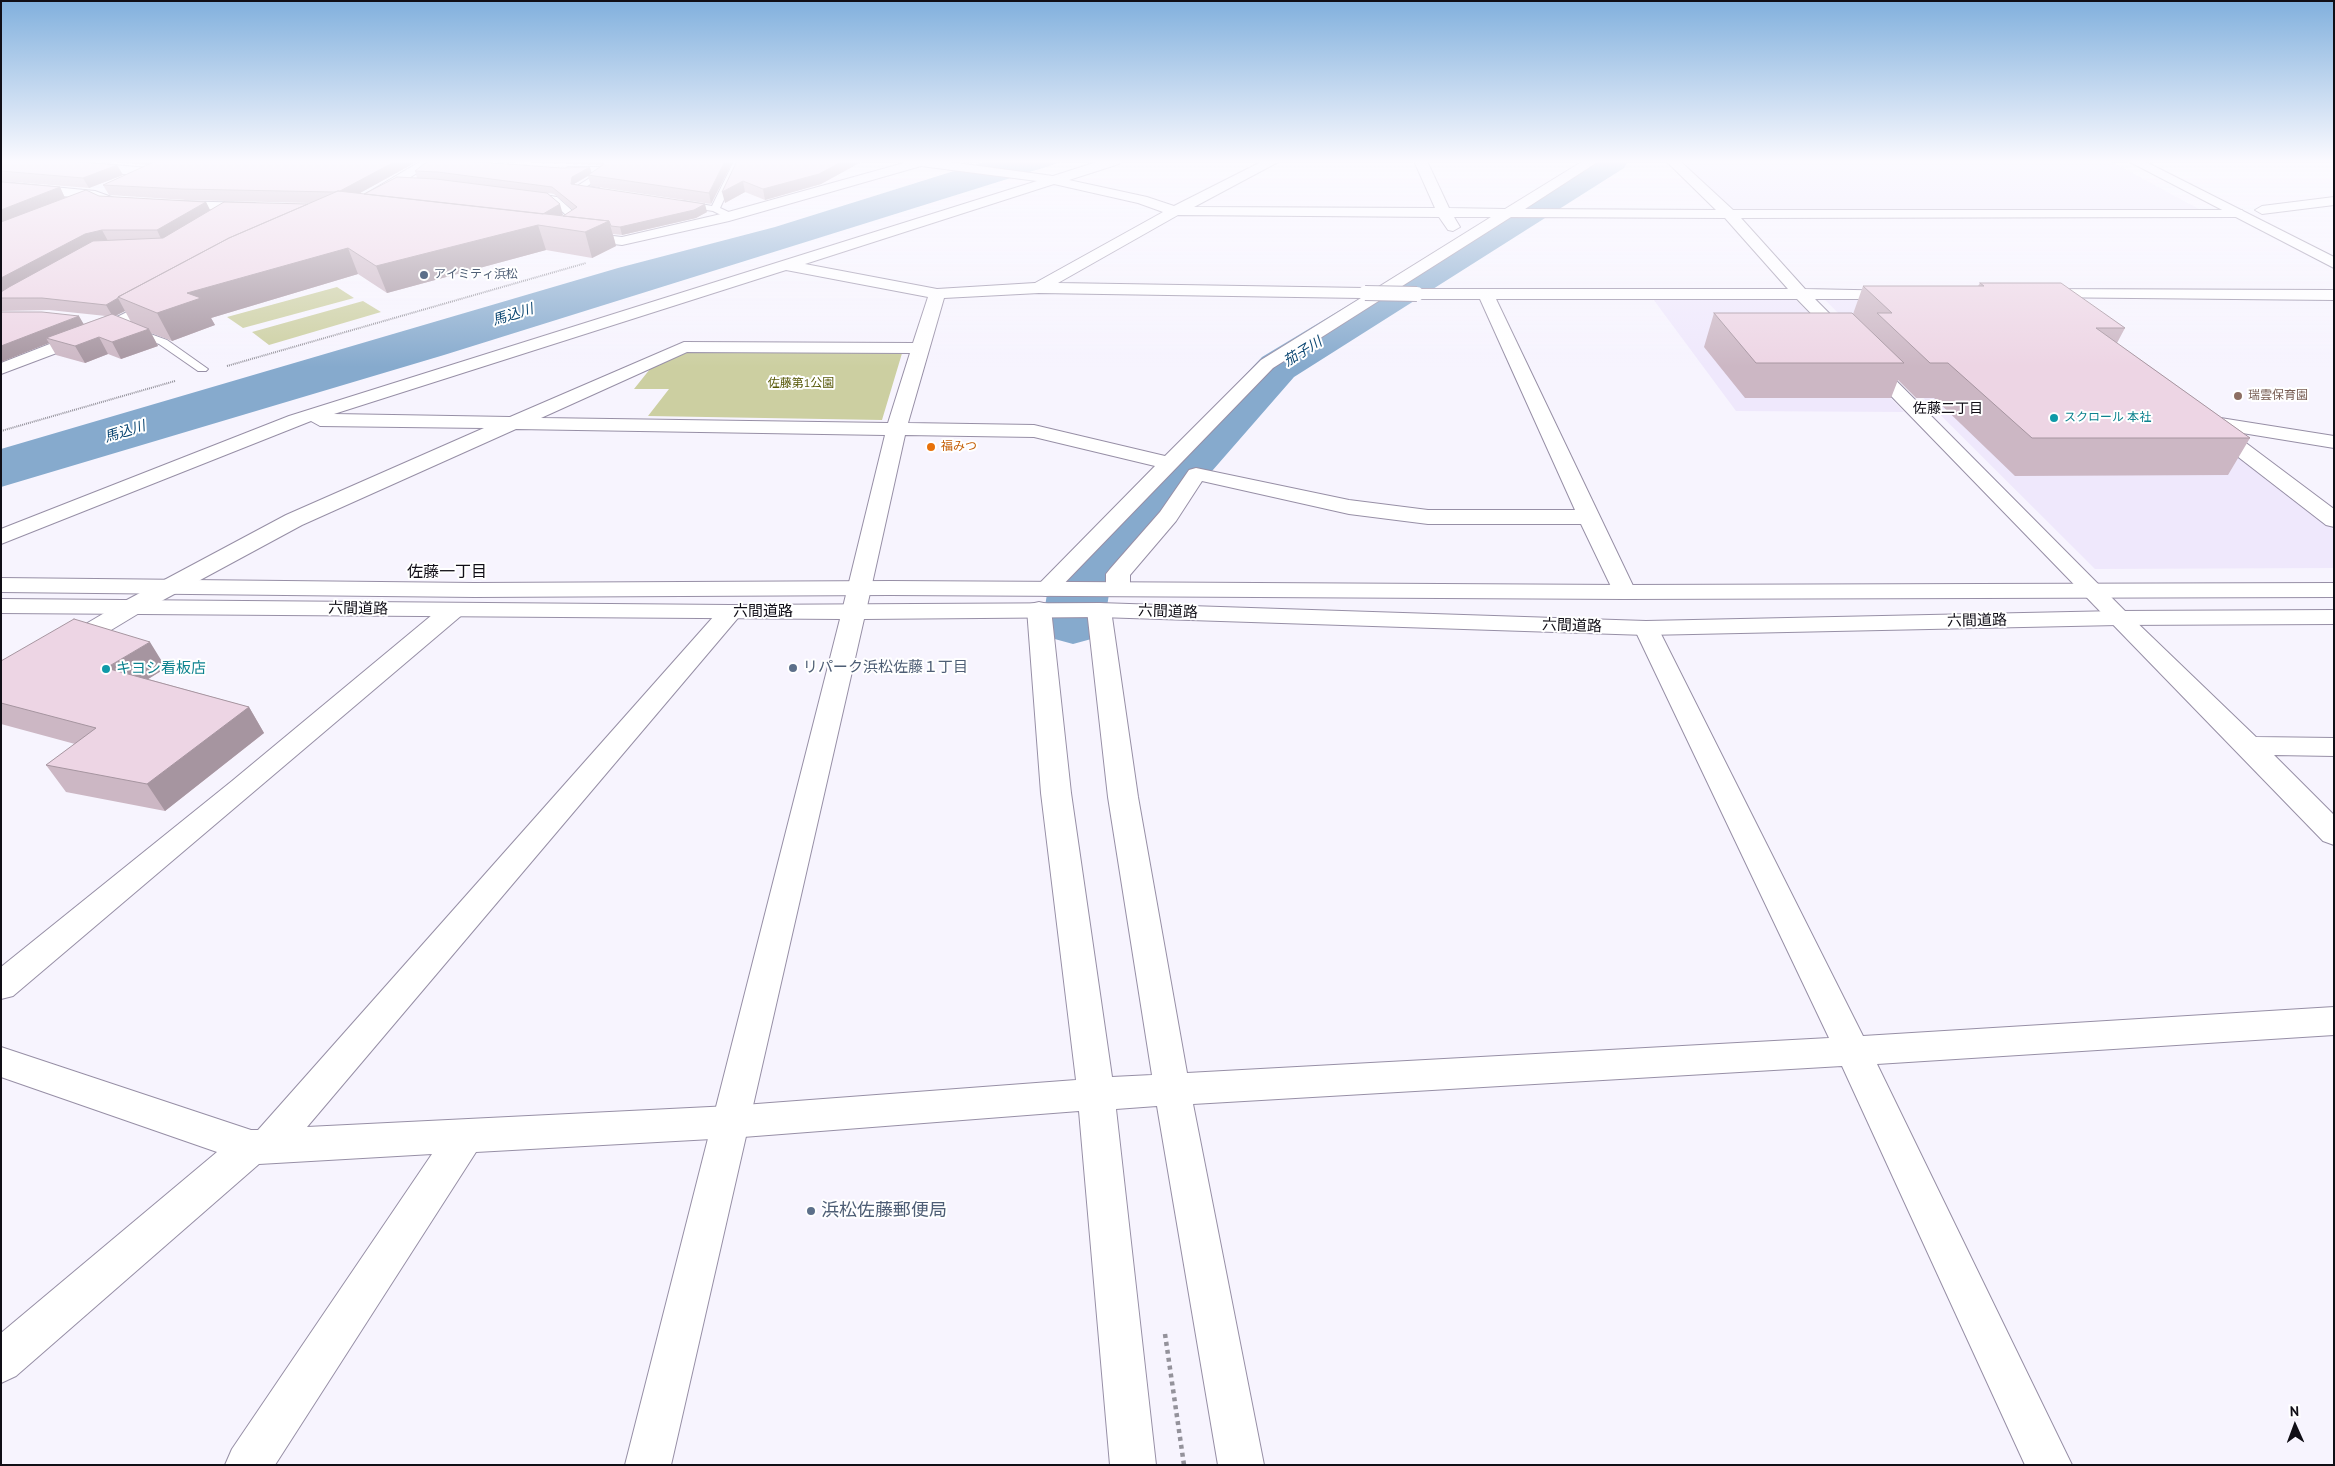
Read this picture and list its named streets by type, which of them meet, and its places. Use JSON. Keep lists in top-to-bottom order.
{
  "streets": {
    "street": ["六間道路"]
  },
  "districts": ["佐藤二丁目", "佐藤一丁目"],
  "water": ["馬込川", "茄子川"],
  "parks": ["佐藤第1公園"],
  "places": [
    "アイミティ浜松",
    "瑞雲保育園",
    "スクロール 本社",
    "福みつ",
    "リパーク浜松佐藤１丁目",
    "キヨシ看板店",
    "浜松佐藤郵便局"
  ],
  "north": "top"
}
